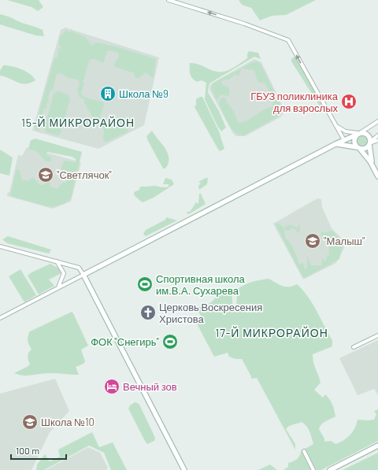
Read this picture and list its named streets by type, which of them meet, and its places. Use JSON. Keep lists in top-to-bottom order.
{
  "districts": ["15-Й МИКРОРАЙОН", "17-Й МИКРОРАЙОН"],
  "places": {
    "building": ["Школа №9"],
    "hospital": ["ГБУЗ поликлиника для взрослых"],
    "school or university": ["\"Светлячок\"", "\"Малыш\"", "Школа №10"],
    "sports": ["Спортивная школа им.В.А. Сухарева", "ФОК \"Снегирь\""],
    "church": ["Церковь Воскресения Христова"],
    "hotel": ["Вечный зов"]
  },
  "scale_bar": "100 m"
}
